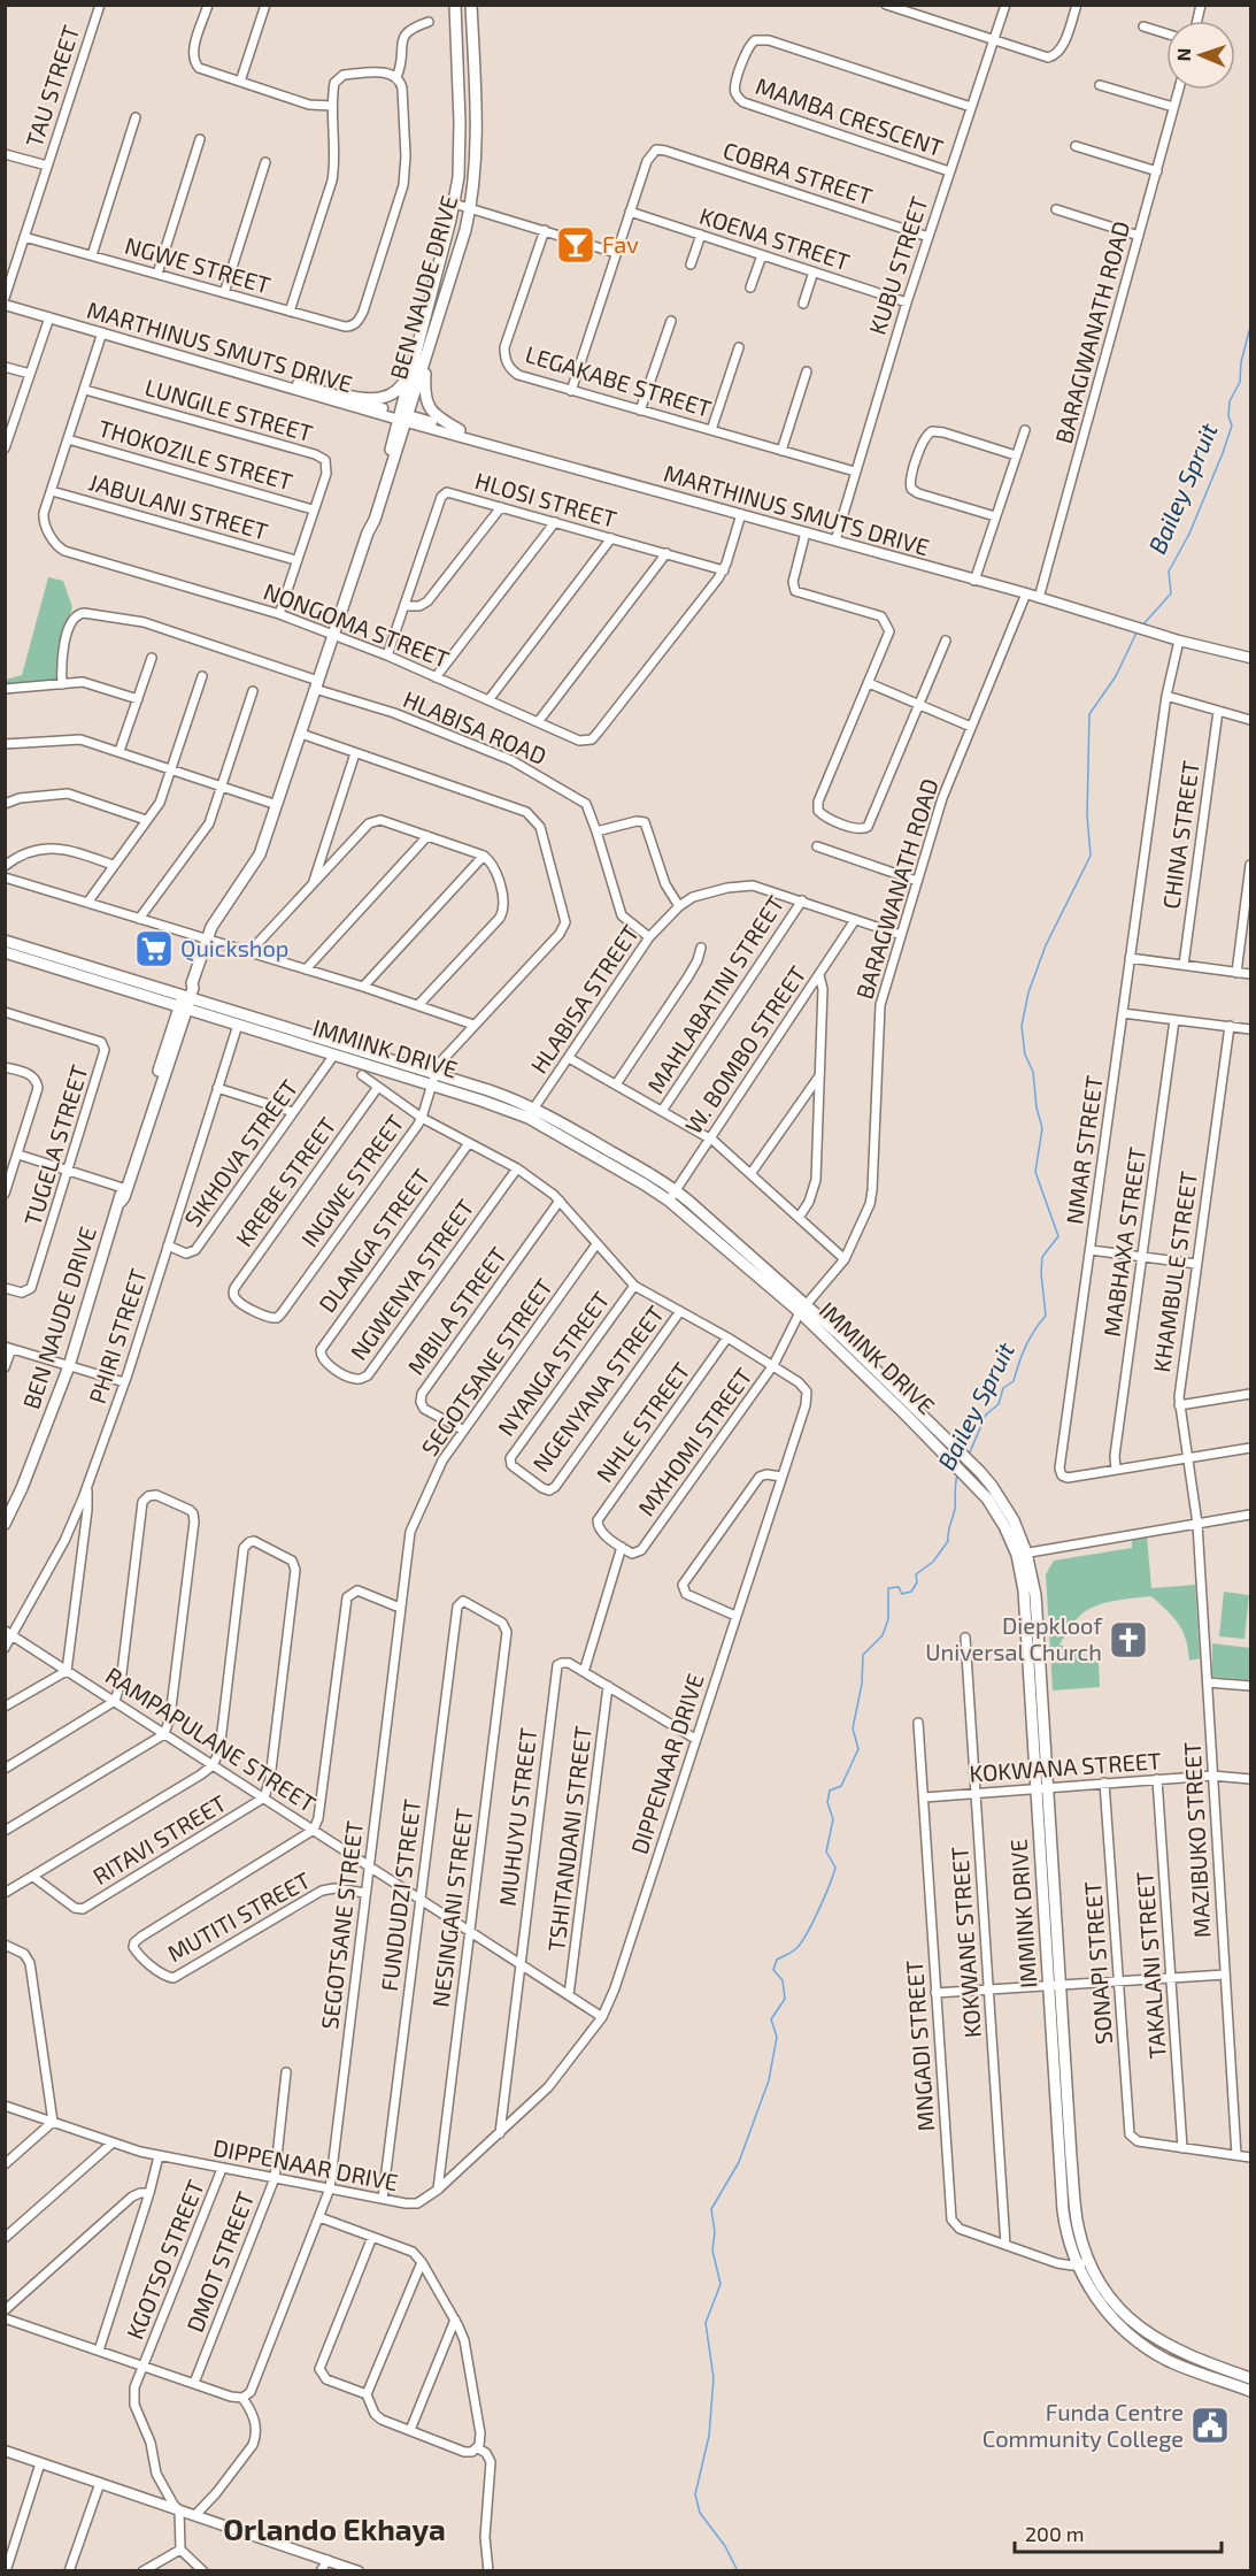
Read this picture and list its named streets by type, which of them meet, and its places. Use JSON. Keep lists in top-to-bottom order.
{
  "streets": {
    "main road": ["BEN NAUDE DRIVE", "IMMINK DRIVE"],
    "street": [
      "TAU STREET",
      "MAMBA CRESCENT",
      "COBRA STREET",
      "KOENA STREET",
      "NGWE STREET",
      "KUBU STREET",
      "BARAGWANATH ROAD",
      "MARTHINUS SMUTS DRIVE",
      "LEGAKABE STREET",
      "LUNGILE STREET",
      "THOKOZILE STREET",
      "HLOSI STREET",
      "JABULANI STREET",
      "NONGOMA STREET",
      "HLABISA ROAD",
      "CHINA STREET",
      "MAHLABATINI STREET",
      "HLABISA STREET",
      "W. BOMBO STREET",
      "TUGELA STREET",
      "NMAR STREET",
      "SIKHOVA STREET",
      "INGWE STREET",
      "KREBE STREET",
      "DLANGA STREET",
      "MABHAXA STREET",
      "KHAMBULE STREET",
      "NGWENYA STREET",
      "MBILA STREET",
      "PHIRI STREET",
      "NYANGA STREET",
      "SEGOTSANE STREET",
      "NGENYANA STREET",
      "NHLE STREET",
      "MXHOMI STREET",
      "RAMPAPULANE STREET",
      "DIPPENAAR DRIVE",
      "KOKWANA STREET",
      "MUHUYU STREET",
      "TSHITANDANI STREET",
      "RITAVI STREET",
      "MAZIBUKO STREET",
      "FUNDUDZI STREET",
      "NESINGANI STREET",
      "MUTITI STREET",
      "KOKWANE STREET",
      "SONAPI STREET",
      "TAKALANI STREET",
      "MNGADI STREET",
      "KGOTSO STREET",
      "DMOT STREET"
    ]
  },
  "crossings": [
    ["TAU STREET", "NGWE STREET"],
    ["MAMBA CRESCENT", "KUBU STREET"],
    ["COBRA STREET", "KOENA STREET"],
    ["COBRA STREET", "KUBU STREET"],
    ["KOENA STREET", "KUBU STREET"],
    ["KUBU STREET", "MARTHINUS SMUTS DRIVE"],
    ["KUBU STREET", "LEGAKABE STREET"],
    ["BEN NAUDE DRIVE", "MARTHINUS SMUTS DRIVE"],
    ["BEN NAUDE DRIVE", "NONGOMA STREET"],
    ["BEN NAUDE DRIVE", "HLABISA ROAD"],
    ["BEN NAUDE DRIVE", "IMMINK DRIVE"],
    ["BEN NAUDE DRIVE", "INGWE STREET"],
    ["BARAGWANATH ROAD", "MARTHINUS SMUTS DRIVE"],
    ["BARAGWANATH ROAD", "HLABISA STREET"],
    ["BARAGWANATH ROAD", "IMMINK DRIVE"],
    ["BARAGWANATH ROAD", "MXHOMI STREET"],
    ["MARTHINUS SMUTS DRIVE", "NONGOMA STREET"],
    ["LUNGILE STREET", "THOKOZILE STREET"],
    ["LUNGILE STREET", "JABULANI STREET"],
    ["LUNGILE STREET", "NONGOMA STREET"],
    ["THOKOZILE STREET", "NONGOMA STREET"],
    ["HLOSI STREET", "NONGOMA STREET"],
    ["JABULANI STREET", "NONGOMA STREET"],
    ["HLABISA ROAD", "HLABISA STREET"],
    ["MAHLABATINI STREET", "HLABISA STREET"],
    ["HLABISA STREET", "IMMINK DRIVE"],
    ["HLABISA STREET", "W. BOMBO STREET"],
    ["IMMINK DRIVE", "W. BOMBO STREET"],
    ["IMMINK DRIVE", "SIKHOVA STREET"],
    ["IMMINK DRIVE", "INGWE STREET"],
    ["IMMINK DRIVE", "PHIRI STREET"],
    ["IMMINK DRIVE", "MXHOMI STREET"],
    ["IMMINK DRIVE", "KOKWANA STREET"],
    ["IMMINK DRIVE", "MNGADI STREET"],
    ["NMAR STREET", "MABHAXA STREET"],
    ["NMAR STREET", "KHAMBULE STREET"],
    ["SIKHOVA STREET", "PHIRI STREET"],
    ["INGWE STREET", "KREBE STREET"],
    ["INGWE STREET", "DIPPENAAR DRIVE"],
    ["KREBE STREET", "DIPPENAAR DRIVE"],
    ["DLANGA STREET", "NGWENYA STREET"],
    ["DLANGA STREET", "DIPPENAAR DRIVE"],
    ["KHAMBULE STREET", "MAZIBUKO STREET"],
    ["NGWENYA STREET", "DIPPENAAR DRIVE"],
    ["MBILA STREET", "SEGOTSANE STREET"],
    ["MBILA STREET", "DIPPENAAR DRIVE"],
    ["PHIRI STREET", "RAMPAPULANE STREET"],
    ["NYANGA STREET", "NGENYANA STREET"],
    ["NYANGA STREET", "DIPPENAAR DRIVE"],
    ["SEGOTSANE STREET", "RAMPAPULANE STREET"],
    ["SEGOTSANE STREET", "DIPPENAAR DRIVE"],
    ["SEGOTSANE STREET", "MUTITI STREET"],
    ["NGENYANA STREET", "DIPPENAAR DRIVE"],
    ["NHLE STREET", "MXHOMI STREET"],
    ["NHLE STREET", "DIPPENAAR DRIVE"],
    ["MXHOMI STREET", "DIPPENAAR DRIVE"],
    ["RAMPAPULANE STREET", "DIPPENAAR DRIVE"],
    ["RAMPAPULANE STREET", "MUHUYU STREET"],
    ["RAMPAPULANE STREET", "TSHITANDANI STREET"],
    ["RAMPAPULANE STREET", "RITAVI STREET"],
    ["RAMPAPULANE STREET", "FUNDUDZI STREET"],
    ["RAMPAPULANE STREET", "NESINGANI STREET"],
    ["RAMPAPULANE STREET", "MUTITI STREET"],
    ["DIPPENAAR DRIVE", "MUHUYU STREET"],
    ["DIPPENAAR DRIVE", "FUNDUDZI STREET"],
    ["DIPPENAAR DRIVE", "NESINGANI STREET"],
    ["DIPPENAAR DRIVE", "KGOTSO STREET"],
    ["DIPPENAAR DRIVE", "DMOT STREET"],
    ["KOKWANA STREET", "MAZIBUKO STREET"],
    ["KOKWANA STREET", "KOKWANE STREET"],
    ["KOKWANA STREET", "SONAPI STREET"],
    ["KOKWANA STREET", "TAKALANI STREET"],
    ["KOKWANA STREET", "MNGADI STREET"],
    ["MUHUYU STREET", "TSHITANDANI STREET"],
    ["FUNDUDZI STREET", "NESINGANI STREET"],
    ["KOKWANE STREET", "MNGADI STREET"],
    ["SONAPI STREET", "TAKALANI STREET"]
  ],
  "districts": ["Orlando Ekhaya"],
  "water": ["Bailey Spruit"],
  "places": {
    "bar": ["Fav"],
    "supermarket": ["Quickshop"],
    "church": ["Diepkloof Universal Church"],
    "public building": ["Funda Centre Community College"]
  },
  "scale_bar": "200 m",
  "north": "left"
}
